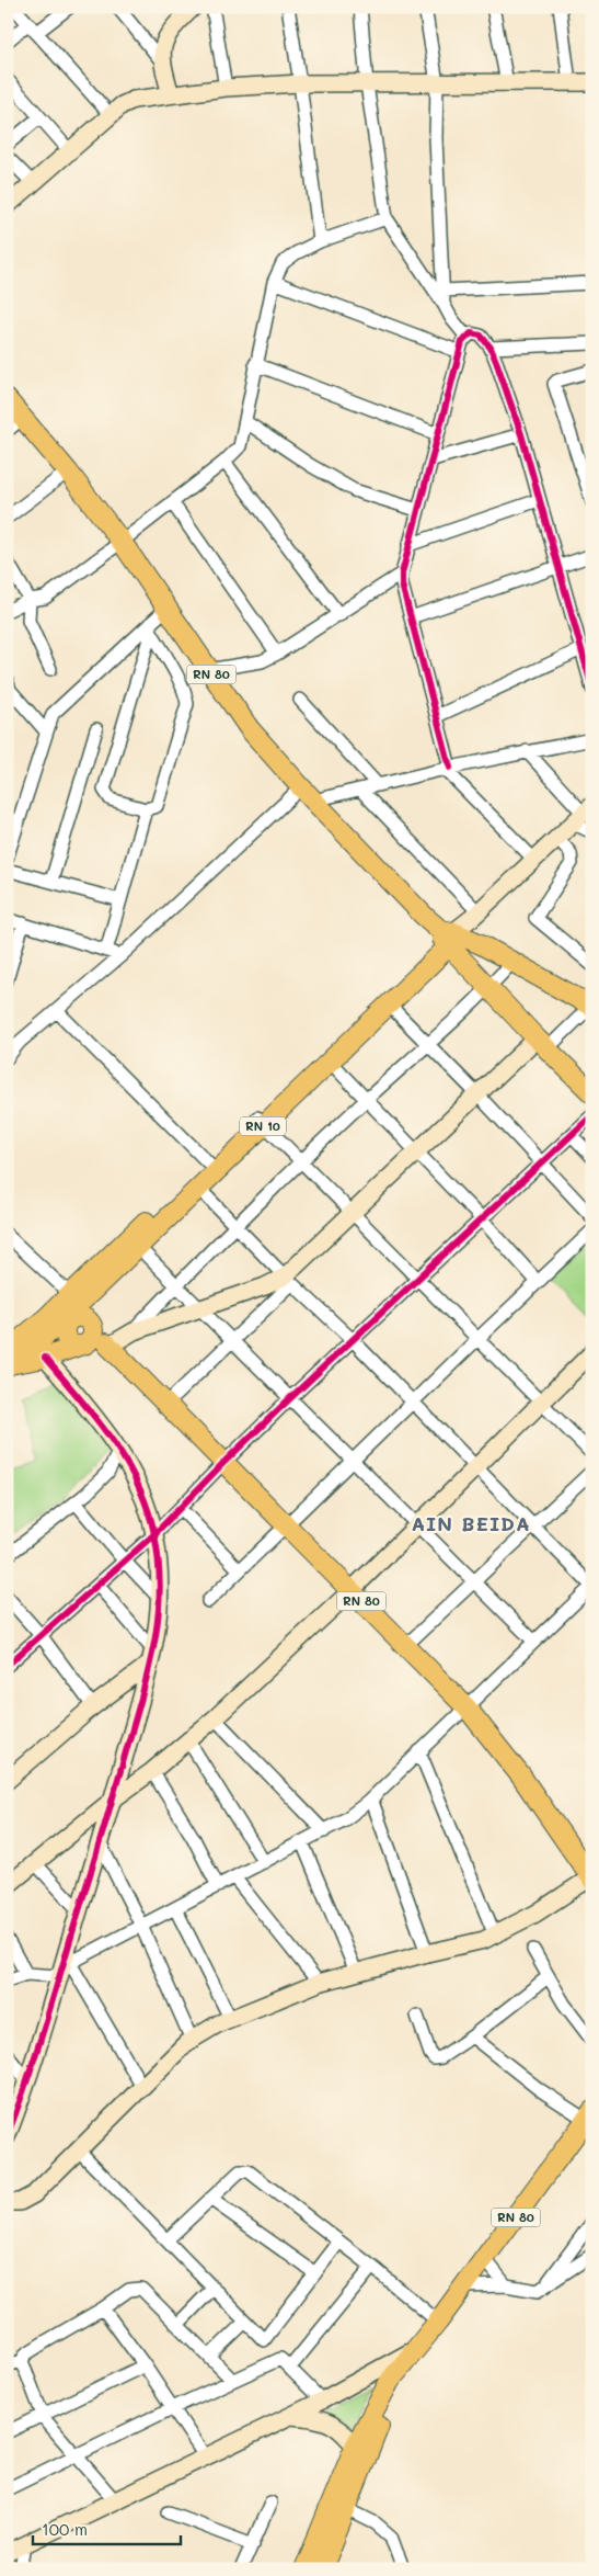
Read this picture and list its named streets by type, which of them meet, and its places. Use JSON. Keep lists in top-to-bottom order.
{
  "streets": {
    "main road": ["RN 80", "RN 10"]
  },
  "crossings": [
    ["RN 80", "RN 10"]
  ],
  "districts": ["AIN BEIDA"],
  "scale_bar": "100 m"
}
